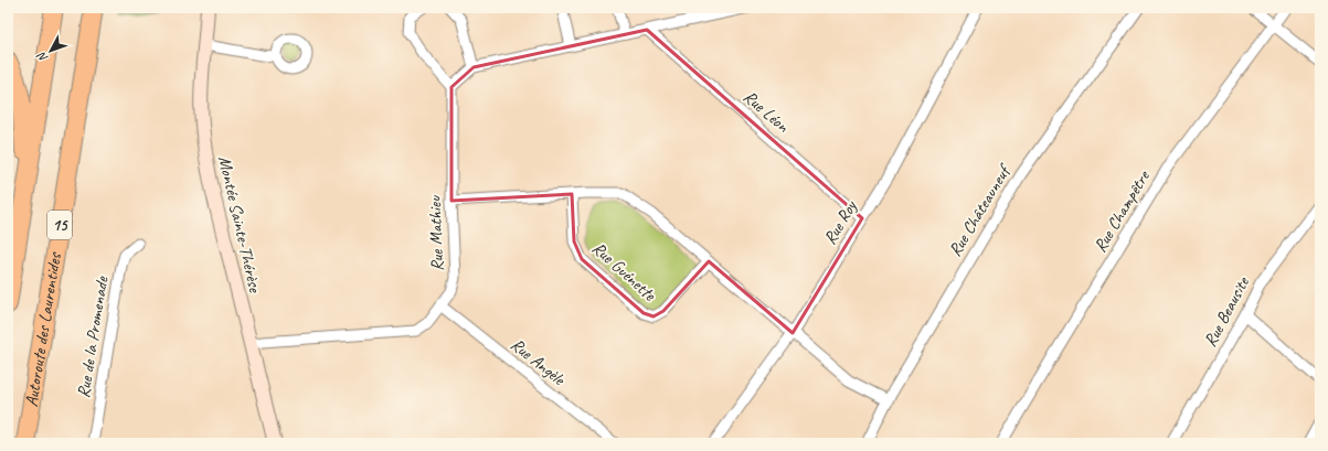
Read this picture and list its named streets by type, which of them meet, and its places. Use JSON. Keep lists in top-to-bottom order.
{
  "streets": {
    "highway": ["15", "Autoroute des Laurentides"],
    "street": [
      "Rue Léon",
      "Rue Châteauneuf",
      "Rue Champêtre",
      "Rue Roy",
      "Montée Sainte-Thérèse",
      "Rue Mathieu",
      "Rue Guénette",
      "Rue Beausite",
      "Rue de la Promenade",
      "Rue Angèle"
    ]
  },
  "crossings": [
    ["Rue Léon", "Rue Roy"],
    ["Montée Sainte-Thérèse", "Rue Mathieu"],
    ["Rue Mathieu", "Rue Angèle"]
  ],
  "north": "bottom left"
}
